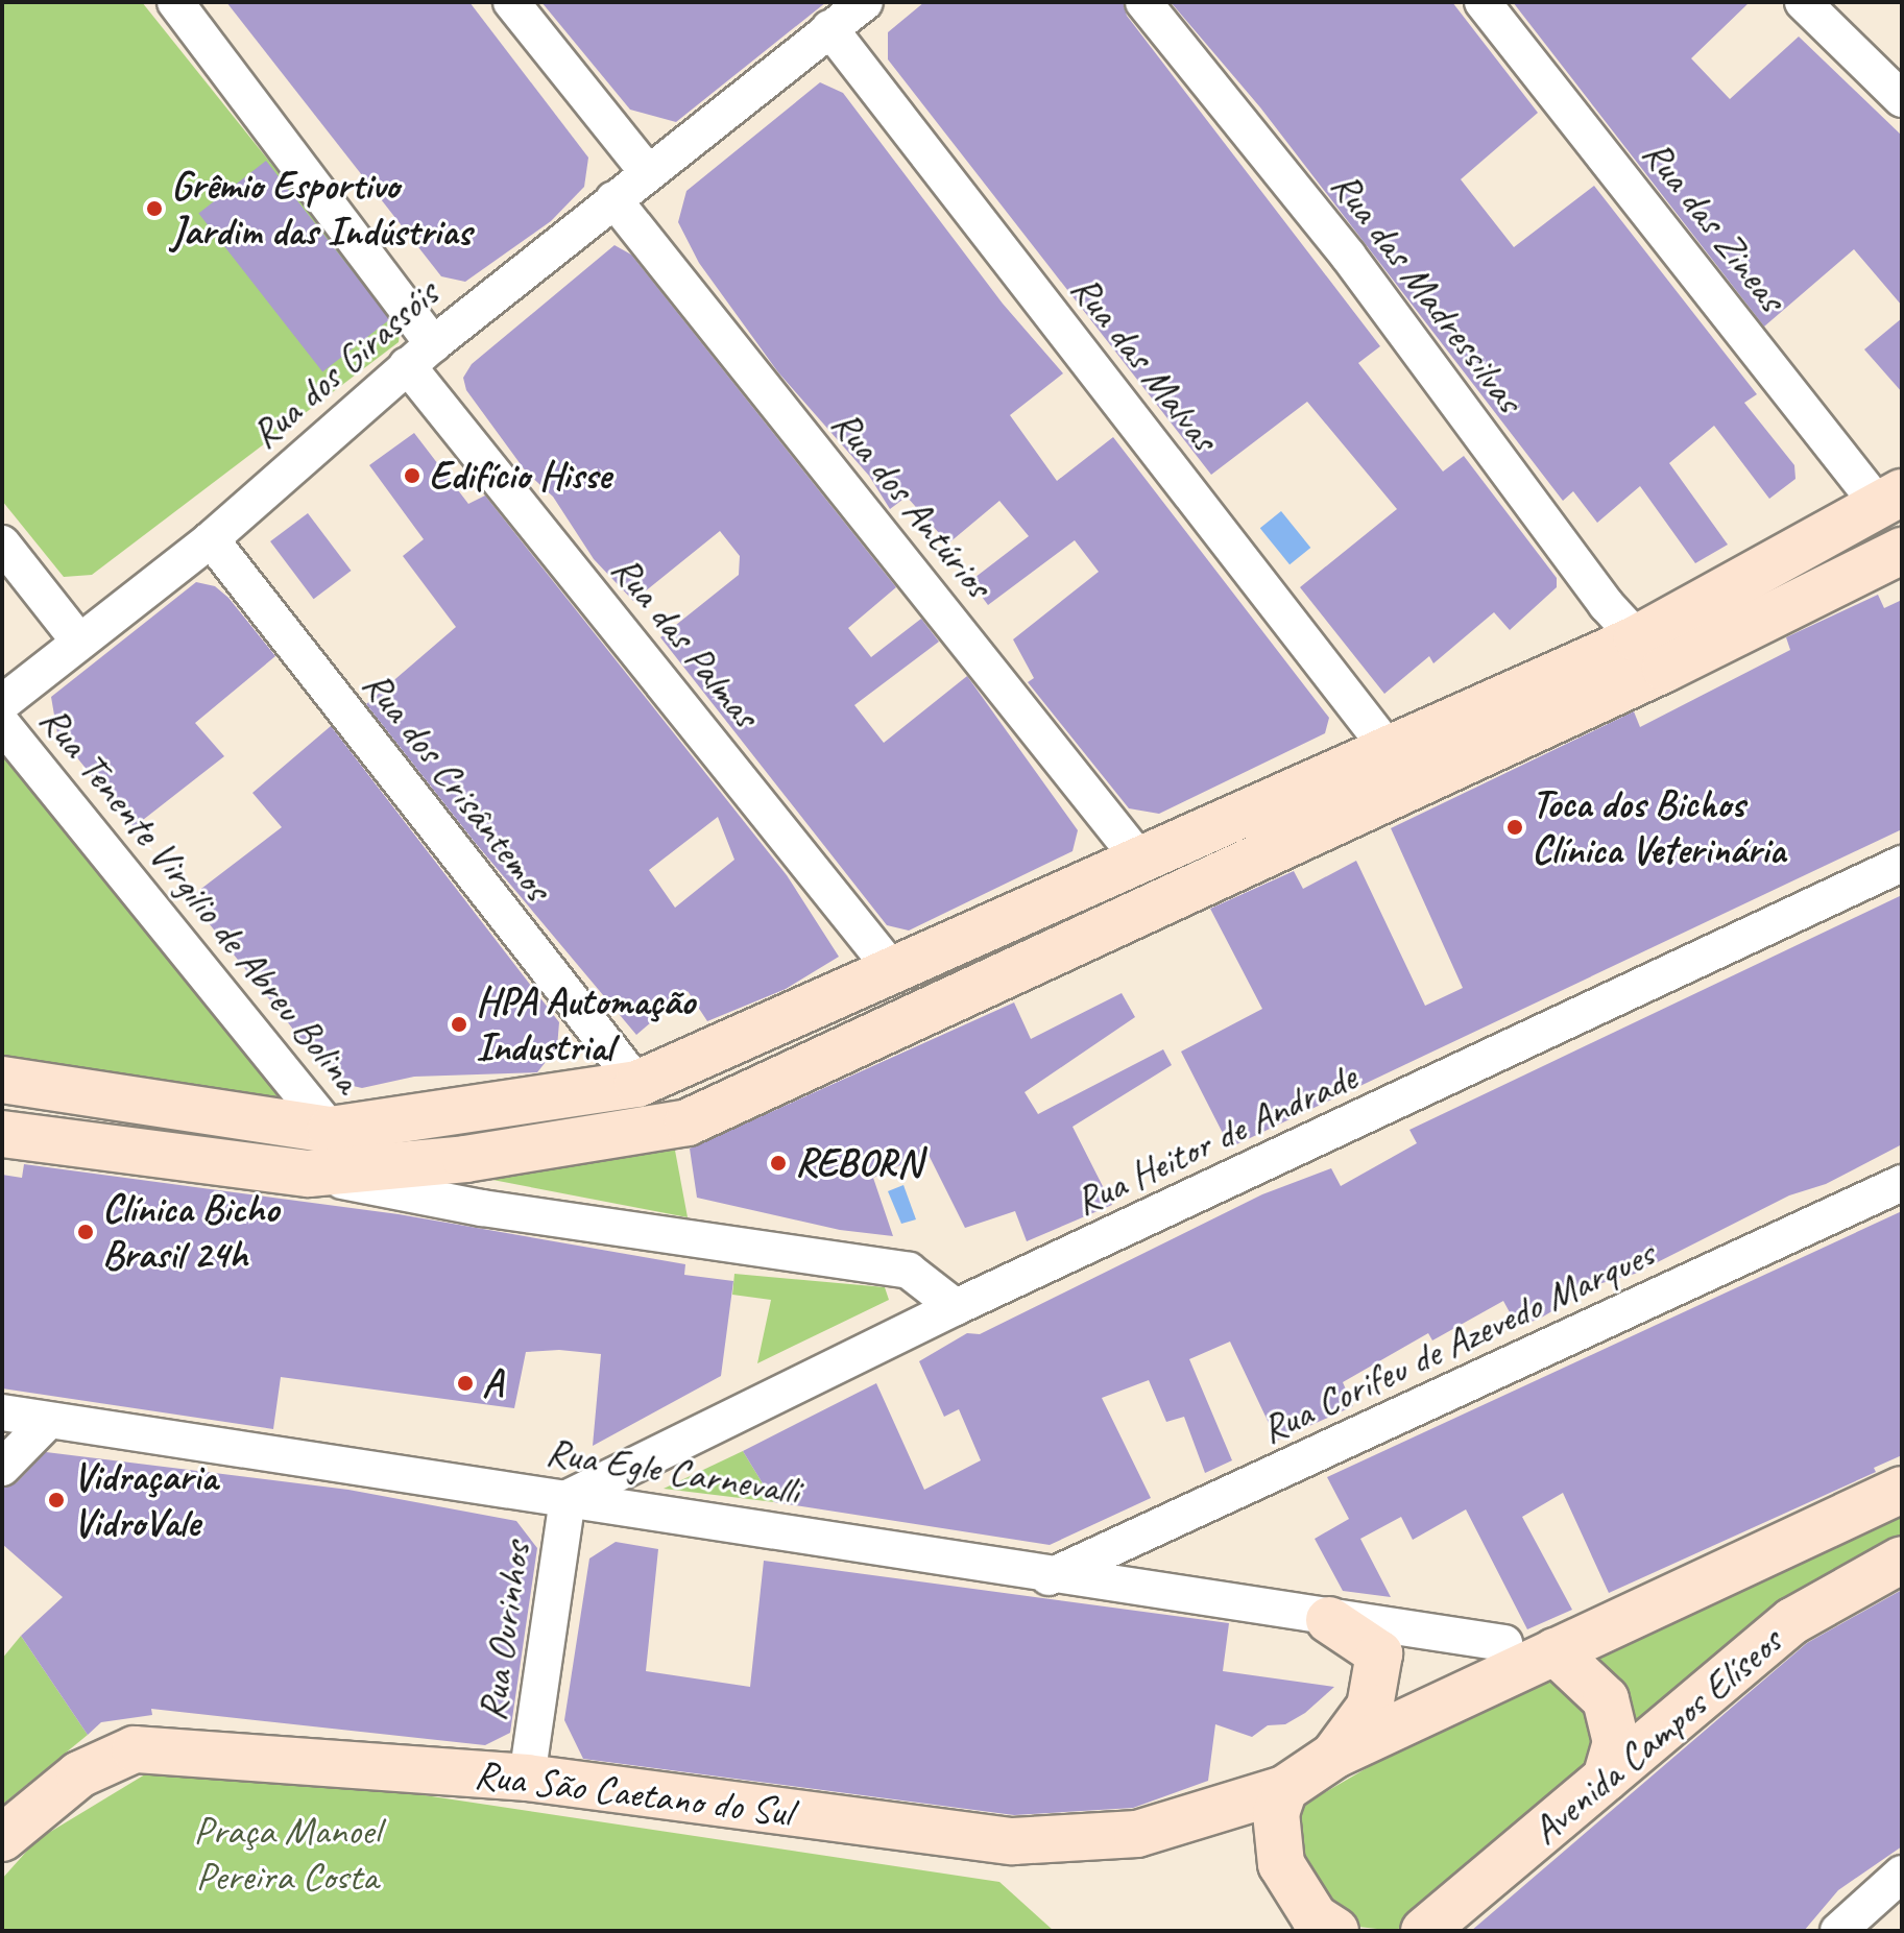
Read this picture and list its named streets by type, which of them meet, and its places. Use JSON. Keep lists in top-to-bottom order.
{
  "streets": {
    "main road": ["Avenida Campos Elíseos", "Rua São Caetano do Sul"],
    "street": [
      "Rua das Zineas",
      "Rua das Madressilvas",
      "Rua das Malvas",
      "Rua dos Girassóis",
      "Rua dos Antúrios",
      "Rua das Palmas",
      "Rua dos Crisântemos",
      "Rua Tenente Virgilio de Abreu Bolina",
      "Rua Heitor de Andrade",
      "Rua Corifeu de Azevedo Marques",
      "Rua Egle Carnevalli",
      "Rua Ourinhos"
    ]
  },
  "crossings": [
    ["Rua das Malvas", "Rua dos Girassóis"],
    ["Rua dos Girassóis", "Rua dos Antúrios"],
    ["Rua dos Girassóis", "Rua das Palmas"],
    ["Rua dos Girassóis", "Rua dos Crisântemos"],
    ["Rua Heitor de Andrade", "Rua Egle Carnevalli"],
    ["Rua Heitor de Andrade", "Rua Ourinhos"],
    ["Rua Corifeu de Azevedo Marques", "Rua Egle Carnevalli"],
    ["Rua Egle Carnevalli", "Rua Ourinhos"],
    ["Rua Ourinhos", "Rua São Caetano do Sul"]
  ],
  "parks": ["Praça Manoel Pereira Costa"],
  "places": [
    "Grêmio Esportivo Jardim das Indústrias",
    "Edifício Hisse",
    "Toca dos Bichos Clínica Veterinária",
    "HPA Automação Industrial",
    "REBORN",
    "Clínica Bicho Brasil 24h",
    "A",
    "Vidraçaria VidroVale"
  ]
}
